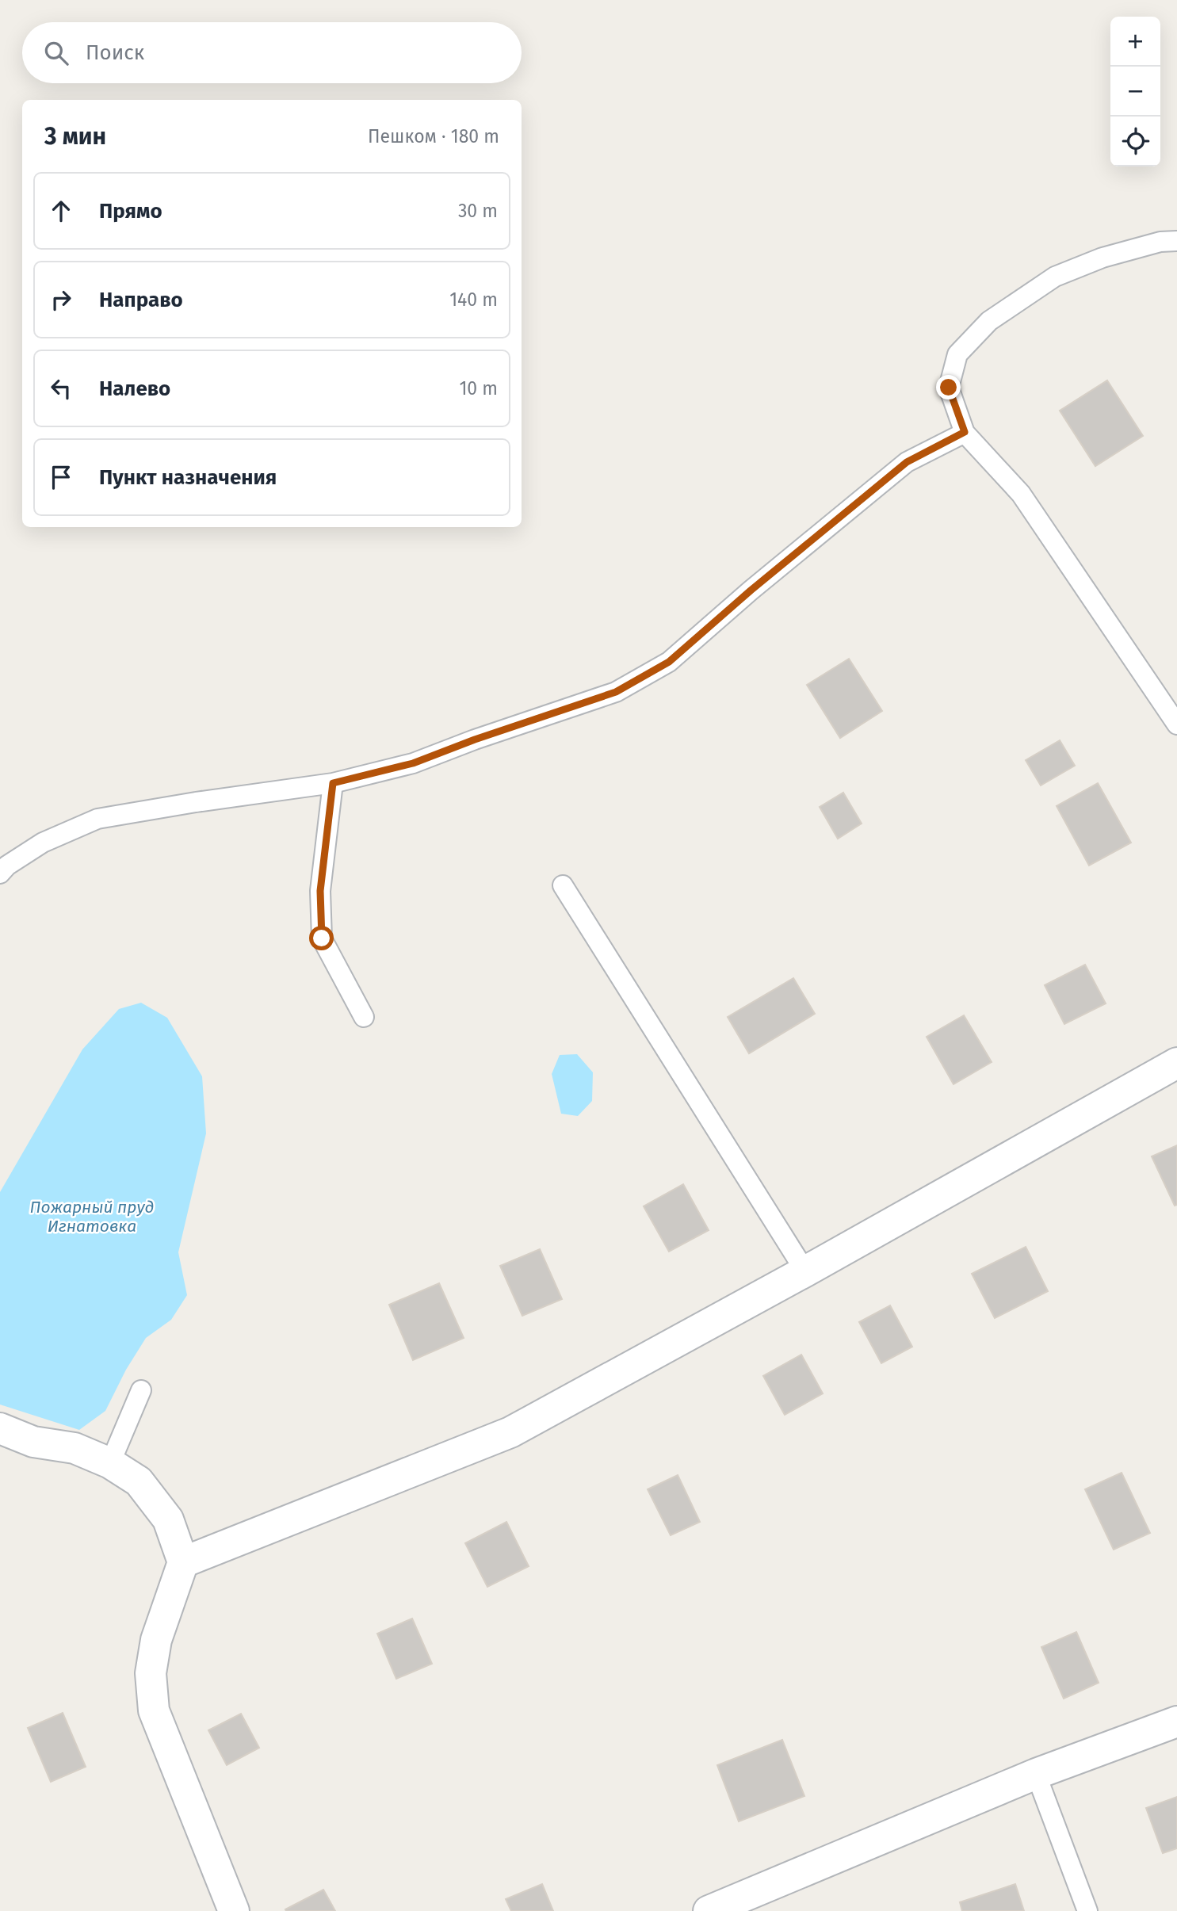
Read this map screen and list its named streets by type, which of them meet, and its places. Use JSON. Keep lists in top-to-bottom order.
{
  "water": ["Пожарный пруд Игнатовка"],
  "page": {
    "map_buttons": ["+", "−"],
    "search": "Поиск",
    "heading": ["3 мин", "Пешком · 180 m"],
    "list": [
      ["Прямо", "30 m"],
      ["Направо", "140 m"],
      ["Налево", "10 m"],
      "Пункт назначения"
    ]
  }
}
